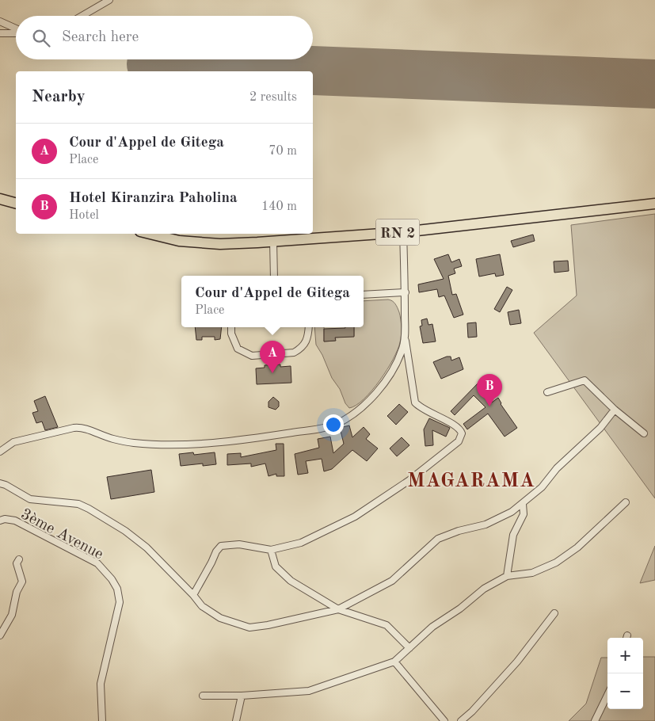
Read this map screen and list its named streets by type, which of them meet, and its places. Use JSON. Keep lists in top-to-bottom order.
{
  "streets": {
    "main road": ["RN 2"],
    "street": ["3ème Avenue"]
  },
  "districts": ["MAGARAMA"],
  "page": {
    "search": "Search here",
    "heading": ["Nearby", "2 results"],
    "list": [
      {
        "mark": "A",
        "name": "Cour d'Appel de Gitega",
        "note": "Place",
        "value": "70 m"
      },
      {
        "mark": "B",
        "name": "Hotel Kiranzira Paholina",
        "note": "Hotel",
        "value": "140 m"
      }
    ],
    "popup": ["Cour d'Appel de Gitega", "Place"],
    "pins": ["A", "B"],
    "map_buttons": ["+", "−"]
  }
}
